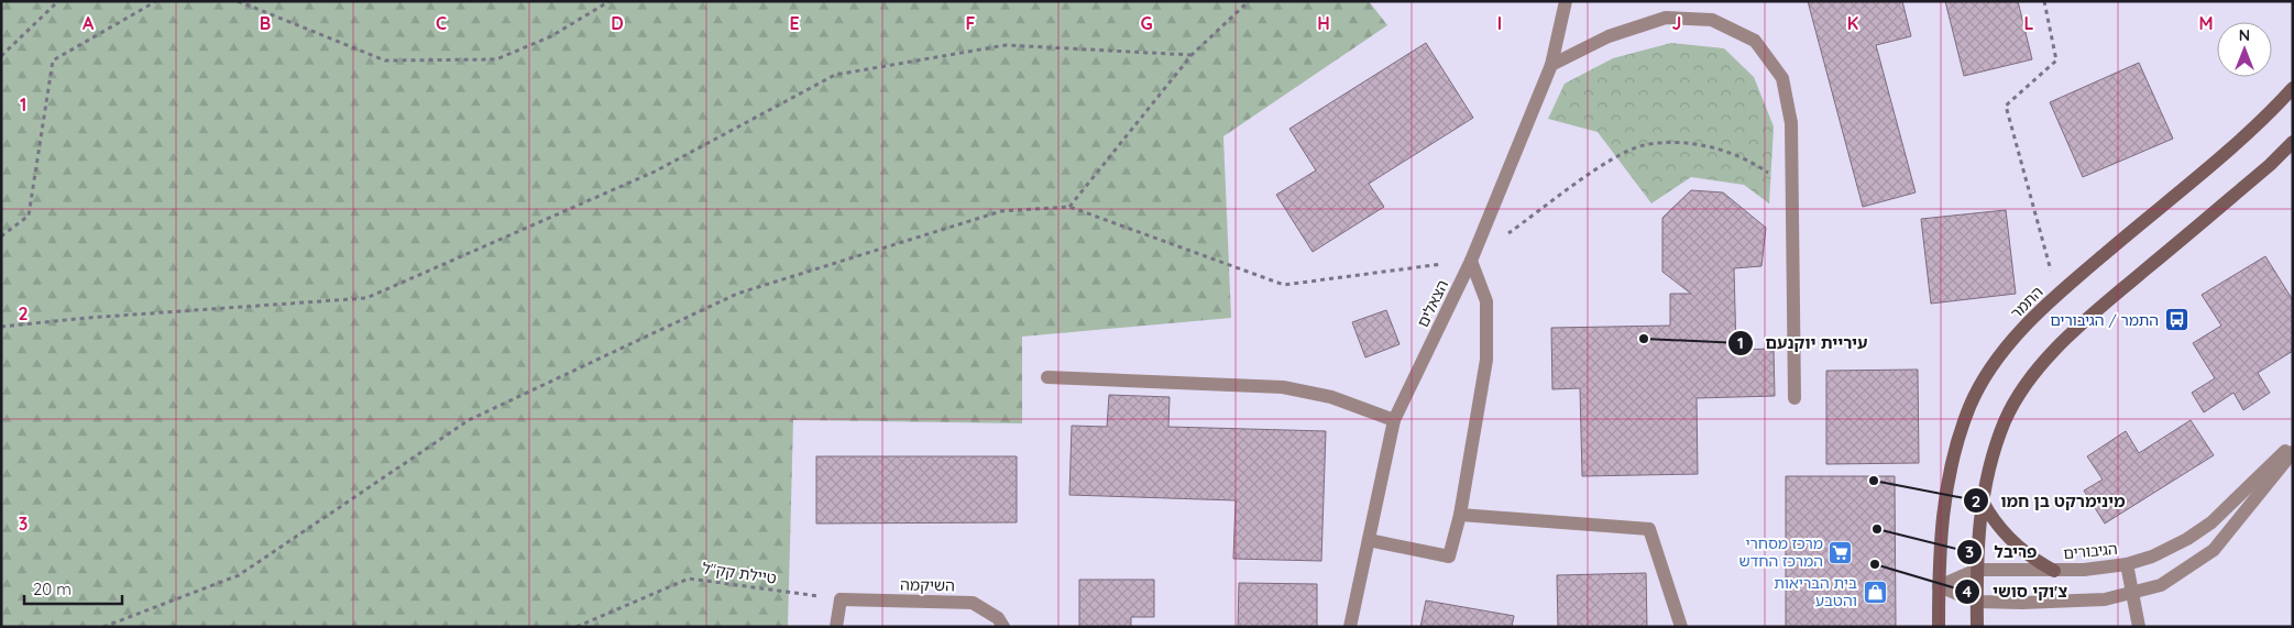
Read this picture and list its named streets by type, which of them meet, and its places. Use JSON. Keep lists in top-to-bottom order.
{
  "streets": {
    "main road": ["התמר"],
    "street": ["הצאלים", "הגיבורים", "השיקמה"],
    "path": ["טיילת קק\"ל"]
  },
  "crossings": [
    ["התמר", "הגיבורים"],
    ["טיילת קק\"ל", "השיקמה"]
  ],
  "places": {
    "bus stop": ["התמר / הגיבורים"],
    "other": [
      "עיריית יוקנעם",
      "מינימרקט בן חמו",
      "פריבל",
      "צ'וקי סושי"
    ],
    "supermarket": ["מרכז מסחרי המרכז החדש"],
    "shop": ["בית הבריאות והטבע"]
  },
  "scale_bar": "20 m",
  "north": "top",
  "grid": {
    "columns": [
      "A",
      "B",
      "C",
      "D",
      "E",
      "F",
      "G",
      "H",
      "I",
      "J",
      "K",
      "L",
      "M"
    ],
    "rows": ["1", "2", "3"]
  }
}
